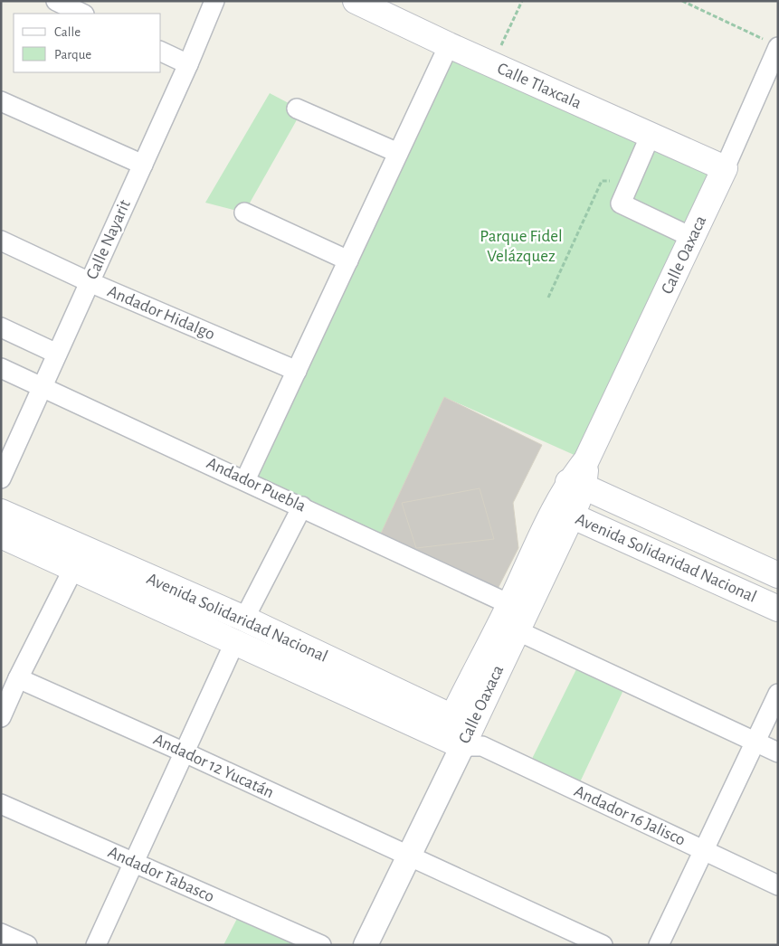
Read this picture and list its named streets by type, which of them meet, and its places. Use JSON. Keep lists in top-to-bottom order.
{
  "streets": {
    "main road": ["Calle Tlaxcala", "Calle Oaxaca", "Avenida Solidaridad Nacional"],
    "street": [
      "Calle Nayarit",
      "Andador Hidalgo",
      "Andador Puebla",
      "Andador 12 Yucatán",
      "Andador 16 Jalisco",
      "Andador Tabasco"
    ]
  },
  "crossings": [
    ["Calle Tlaxcala", "Calle Oaxaca"],
    ["Calle Nayarit", "Andador Hidalgo"],
    ["Calle Nayarit", "Andador Puebla"],
    ["Calle Oaxaca", "Andador Puebla"],
    ["Calle Oaxaca", "Avenida Solidaridad Nacional"],
    ["Calle Oaxaca", "Andador 12 Yucatán"],
    ["Calle Oaxaca", "Andador 16 Jalisco"],
    ["Avenida Solidaridad Nacional", "Andador 16 Jalisco"]
  ],
  "parks": ["Parque Fidel Velázquez"],
  "legend": ["Calle", "Parque"]
}
